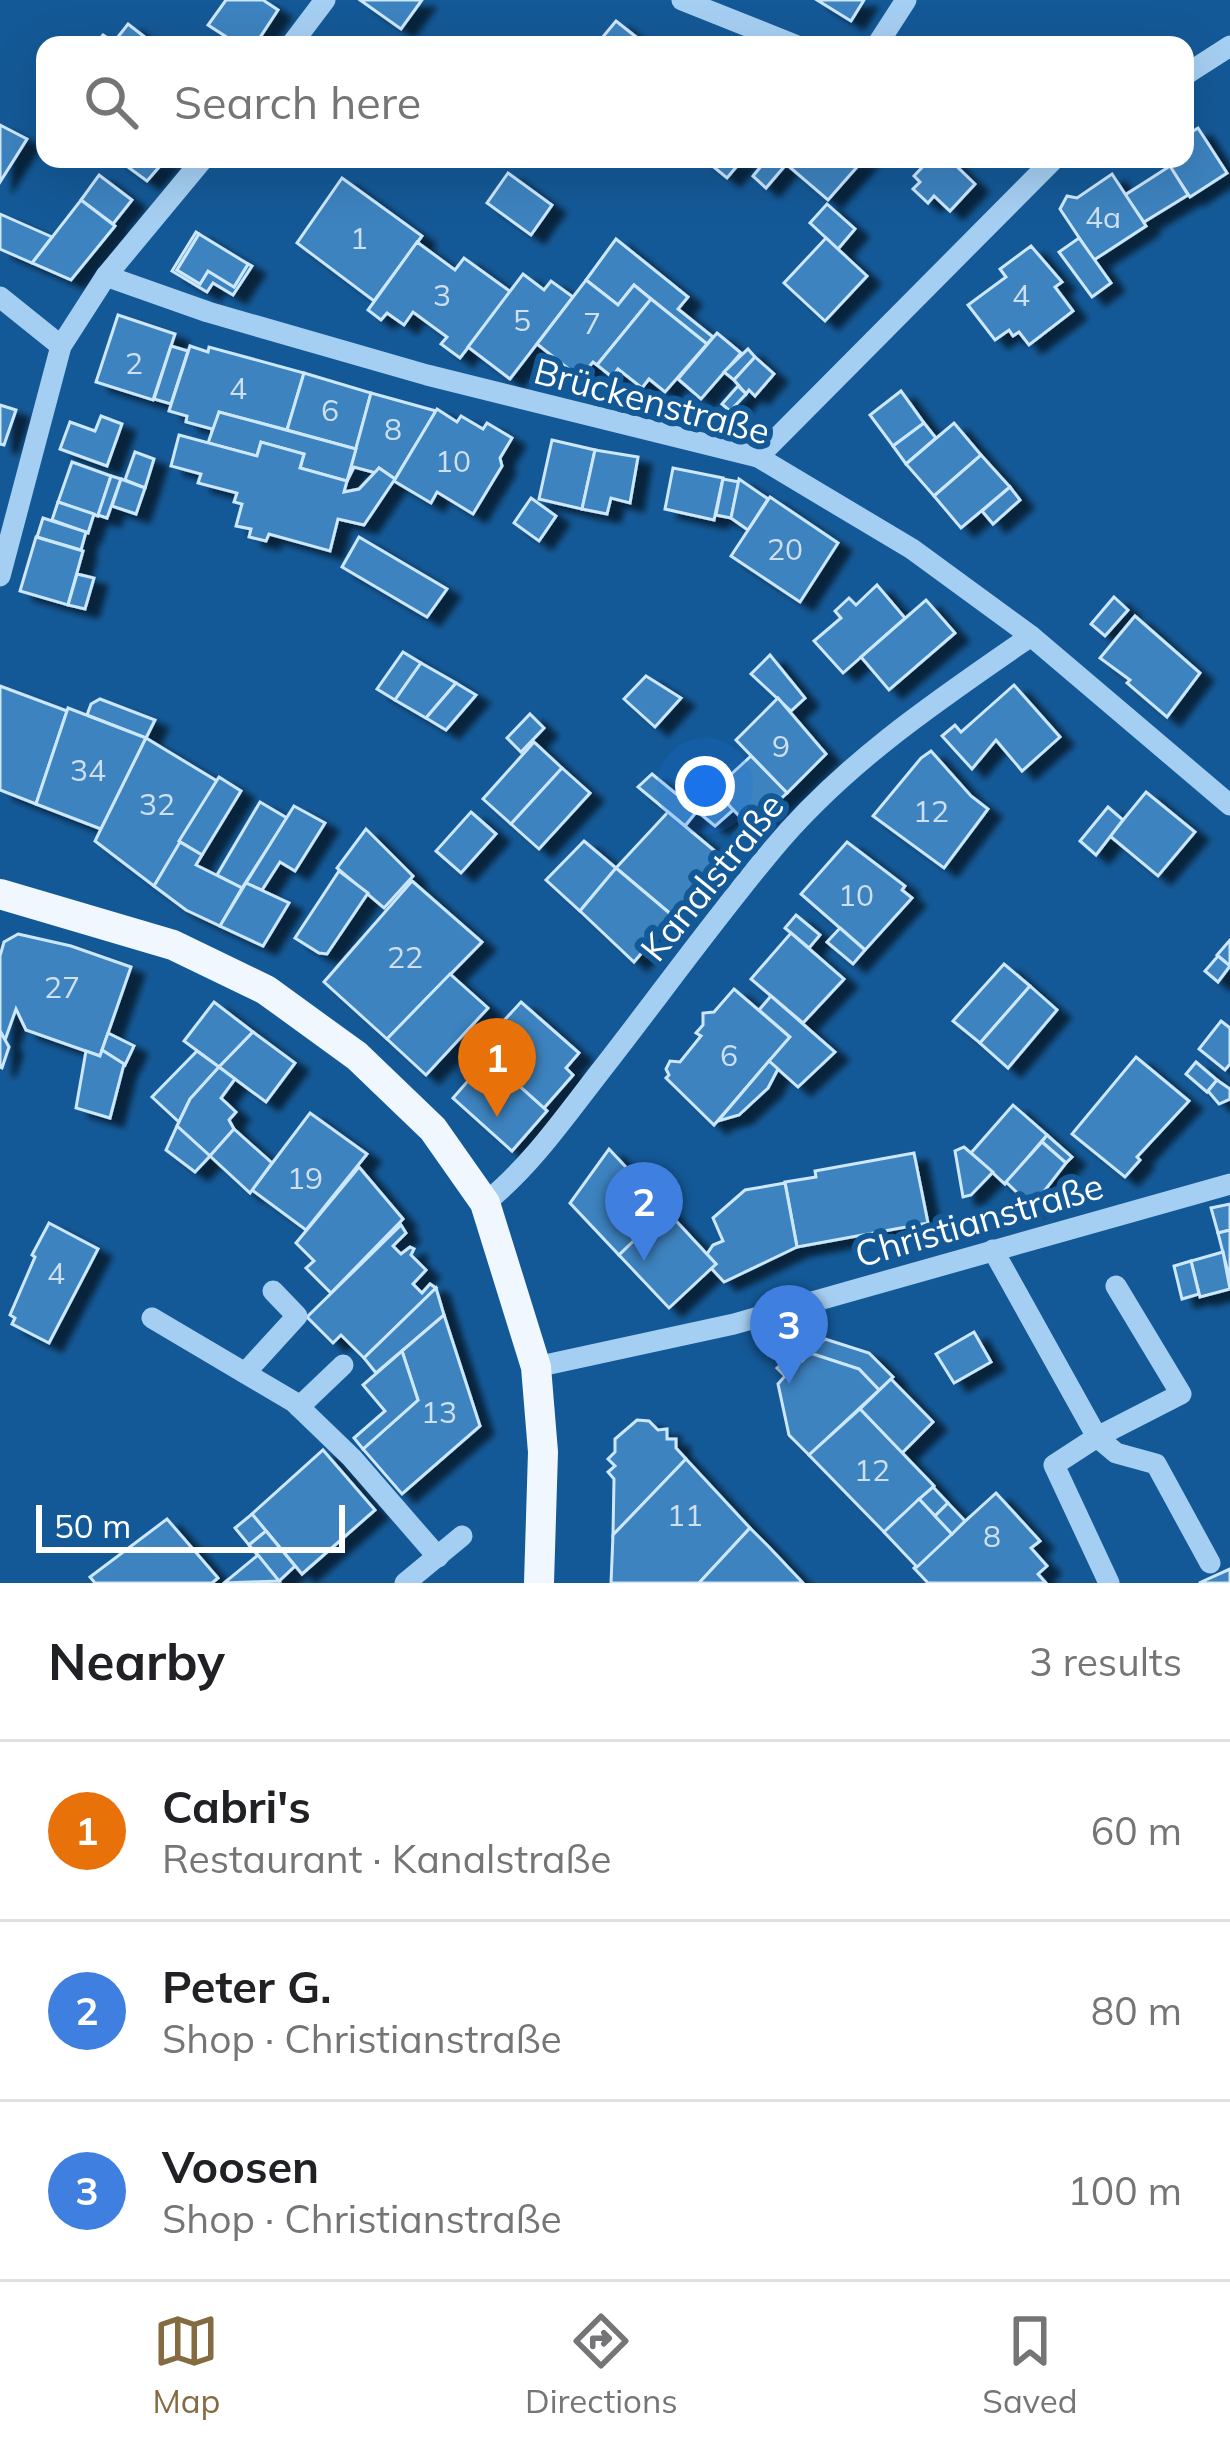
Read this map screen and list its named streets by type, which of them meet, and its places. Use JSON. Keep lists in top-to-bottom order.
{
  "streets": {
    "street": ["Brückenstraße", "Kanalstraße", "Christianstraße"]
  },
  "crossings": [
    ["Brückenstraße", "Kanalstraße"]
  ],
  "house_numbers": [
    "4a",
    "1",
    "3",
    "4",
    "5",
    "7",
    "2",
    "4",
    "6",
    "8",
    "10",
    "20",
    "9",
    "34",
    "32",
    "12",
    "10",
    "22",
    "27",
    "6",
    "19",
    "4",
    "13",
    "12",
    "11",
    "8"
  ],
  "scale_bar": "50 m",
  "page": {
    "search": "Search here",
    "pins": ["1", "2", "3"],
    "scale": "50 m",
    "heading": ["Nearby", "3 results"],
    "list": [
      {
        "mark": "1",
        "name": "Cabri's",
        "note": "Restaurant · Kanalstraße",
        "value": "60 m"
      },
      {
        "mark": "2",
        "name": "Peter G.",
        "note": "Shop · Christianstraße",
        "value": "80 m"
      },
      {
        "mark": "3",
        "name": "Voosen",
        "note": "Shop · Christianstraße",
        "value": "100 m"
      }
    ],
    "nav": ["Map", "Directions", "Saved"]
  }
}
